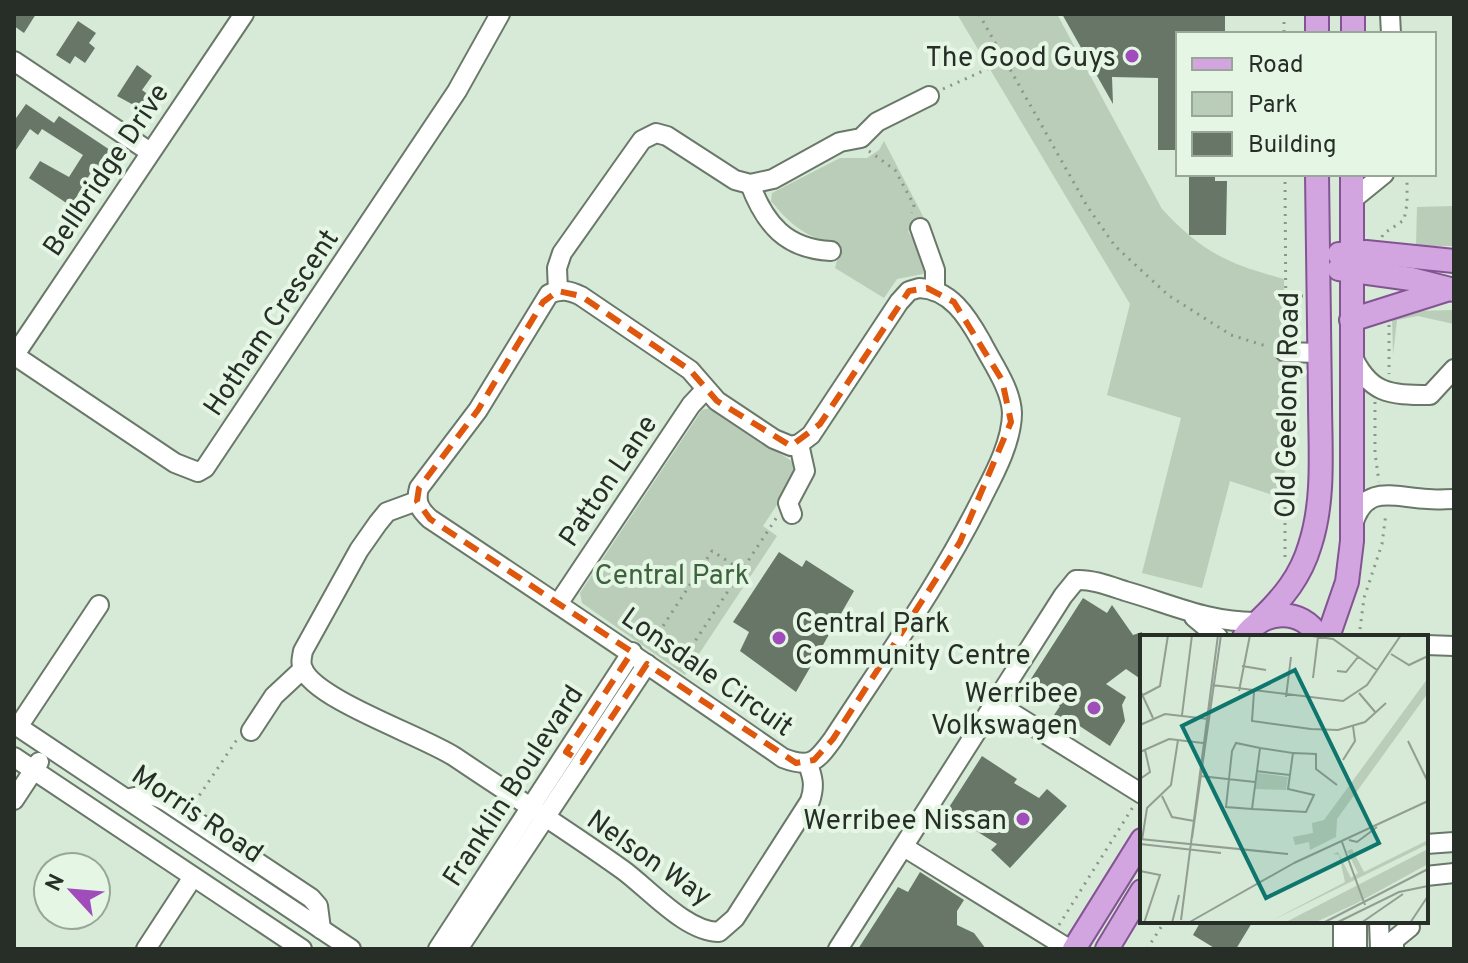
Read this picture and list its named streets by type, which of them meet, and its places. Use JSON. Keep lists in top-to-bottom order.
{
  "streets": {
    "main road": ["Old Geelong Road"],
    "street": [
      "Bellbridge Drive",
      "Hotham Crescent",
      "Patton Lane",
      "Lonsdale Circuit",
      "Franklin Boulevard",
      "Morris Road",
      "Nelson Way"
    ]
  },
  "crossings": [
    ["Bellbridge Drive", "Hotham Crescent"],
    ["Patton Lane", "Lonsdale Circuit"],
    ["Lonsdale Circuit", "Franklin Boulevard"],
    ["Lonsdale Circuit", "Nelson Way"],
    ["Franklin Boulevard", "Nelson Way"]
  ],
  "parks": ["Central Park"],
  "places": [
    "The Good Guys",
    "Central Park Community Centre",
    "Werribee Volkswagen",
    "Werribee Nissan"
  ],
  "legend": ["Road", "Park", "Building"],
  "north": "top left"
}
